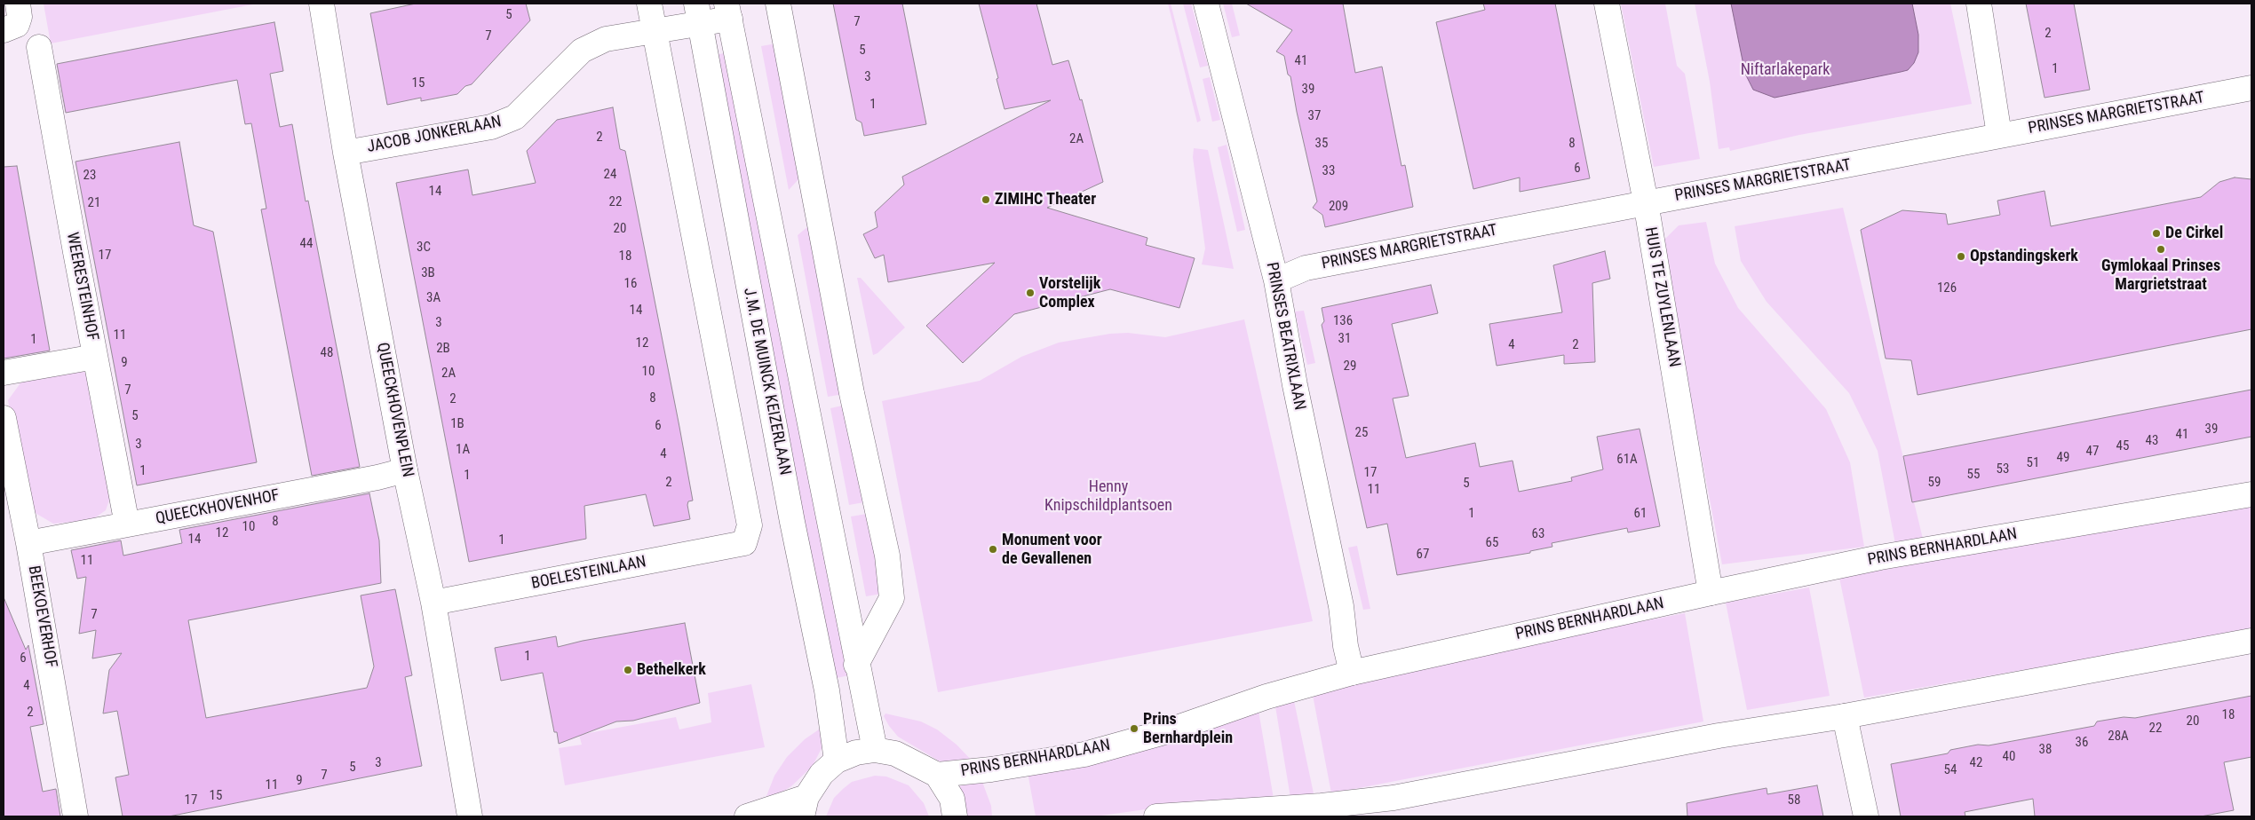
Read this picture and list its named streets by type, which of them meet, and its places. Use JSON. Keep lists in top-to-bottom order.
{
  "streets": {
    "street": [
      "PRINSES MARGRIETSTRAAT",
      "JACOB JONKERLAAN",
      "WEERESTEINHOF",
      "HUIS TE ZUYLENLAAN",
      "PRINSES BEATRIXLAAN",
      "J.M. DE MUINCK KEIZERLAAN",
      "QUEECKHOVENPLEIN",
      "QUEECKHOVENHOF",
      "PRINS BERNHARDLAAN",
      "BOELESTEINLAAN",
      "BEEKOEVERHOF"
    ]
  },
  "crossings": [
    ["PRINSES MARGRIETSTRAAT", "HUIS TE ZUYLENLAAN"],
    ["PRINSES MARGRIETSTRAAT", "PRINSES BEATRIXLAAN"],
    ["JACOB JONKERLAAN", "J.M. DE MUINCK KEIZERLAAN"],
    ["JACOB JONKERLAAN", "QUEECKHOVENPLEIN"],
    ["JACOB JONKERLAAN", "BOELESTEINLAAN"],
    ["WEERESTEINHOF", "QUEECKHOVENHOF"],
    ["HUIS TE ZUYLENLAAN", "PRINS BERNHARDLAAN"],
    ["PRINSES BEATRIXLAAN", "PRINS BERNHARDLAAN"],
    ["QUEECKHOVENPLEIN", "QUEECKHOVENHOF"],
    ["QUEECKHOVENPLEIN", "BOELESTEINLAAN"],
    ["QUEECKHOVENHOF", "BEEKOEVERHOF"]
  ],
  "parks": ["Niftarlakepark", "Henny Knipschildplantsoen"],
  "places": [
    "ZIMIHC Theater",
    "De Cirkel",
    "Gymlokaal Prinses Margrietstraat",
    "Opstandingskerk",
    "Vorstelijk Complex",
    "Monument voor de Gevallenen",
    "Bethelkerk",
    "Prins Bernhardplein"
  ],
  "house_numbers": [
    "5",
    "7",
    "2",
    "7",
    "5",
    "41",
    "1",
    "3",
    "15",
    "39",
    "1",
    "37",
    "2",
    "2A",
    "35",
    "8",
    "6",
    "33",
    "24",
    "23",
    "14",
    "22",
    "21",
    "209",
    "20",
    "44",
    "3C",
    "17",
    "18",
    "3B",
    "16",
    "126",
    "3A",
    "14",
    "136",
    "3",
    "11",
    "31",
    "1",
    "12",
    "4",
    "2",
    "2B",
    "48",
    "9",
    "29",
    "10",
    "2A",
    "7",
    "8",
    "2",
    "5",
    "1B",
    "6",
    "39",
    "25",
    "41",
    "43",
    "3",
    "45",
    "1A",
    "47",
    "4",
    "49",
    "61A",
    "51",
    "53",
    "1",
    "17",
    "55",
    "1",
    "2",
    "59",
    "5",
    "11",
    "1",
    "61",
    "8",
    "10",
    "12",
    "63",
    "14",
    "1",
    "65",
    "67",
    "11",
    "7",
    "1",
    "6",
    "4",
    "2",
    "18",
    "20",
    "22",
    "28A",
    "36",
    "38",
    "40",
    "3",
    "42",
    "5",
    "54",
    "7",
    "9",
    "11",
    "15",
    "17",
    "58"
  ]
}
